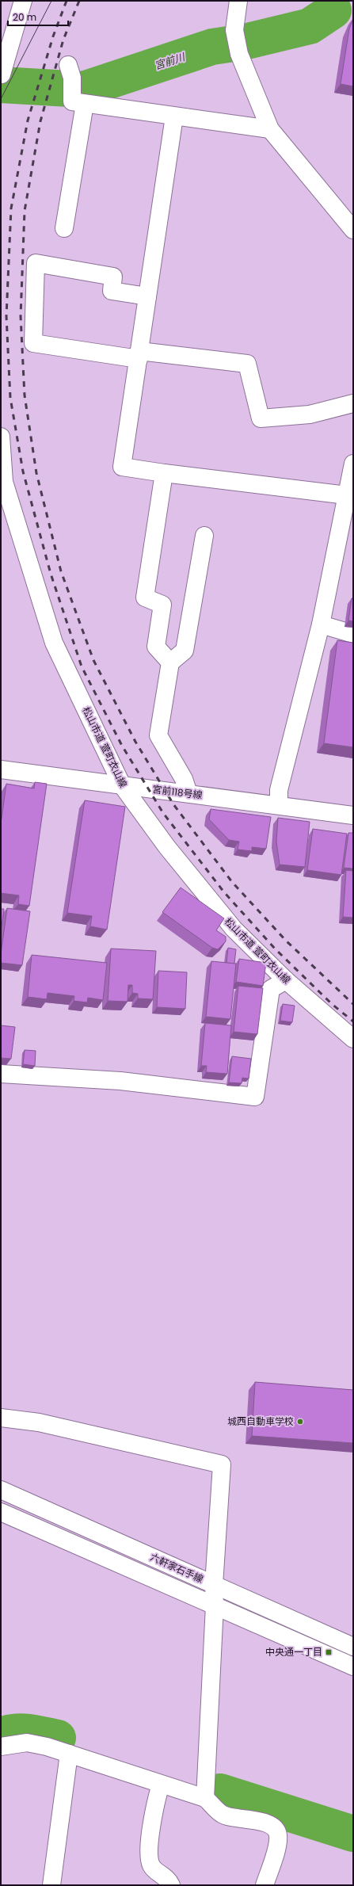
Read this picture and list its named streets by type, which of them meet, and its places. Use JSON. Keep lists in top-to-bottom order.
{
  "streets": {
    "street": ["松山市道 萱町衣山線", "宮前118号線", "六軒家石手線"]
  },
  "crossings": [
    ["松山市道 萱町衣山線", "宮前118号線"]
  ],
  "water": ["宮前川"],
  "places": {
    "other": ["城西自動車学校"],
    "transit": ["中央通一丁目"]
  },
  "scale_bar": "20 m"
}
